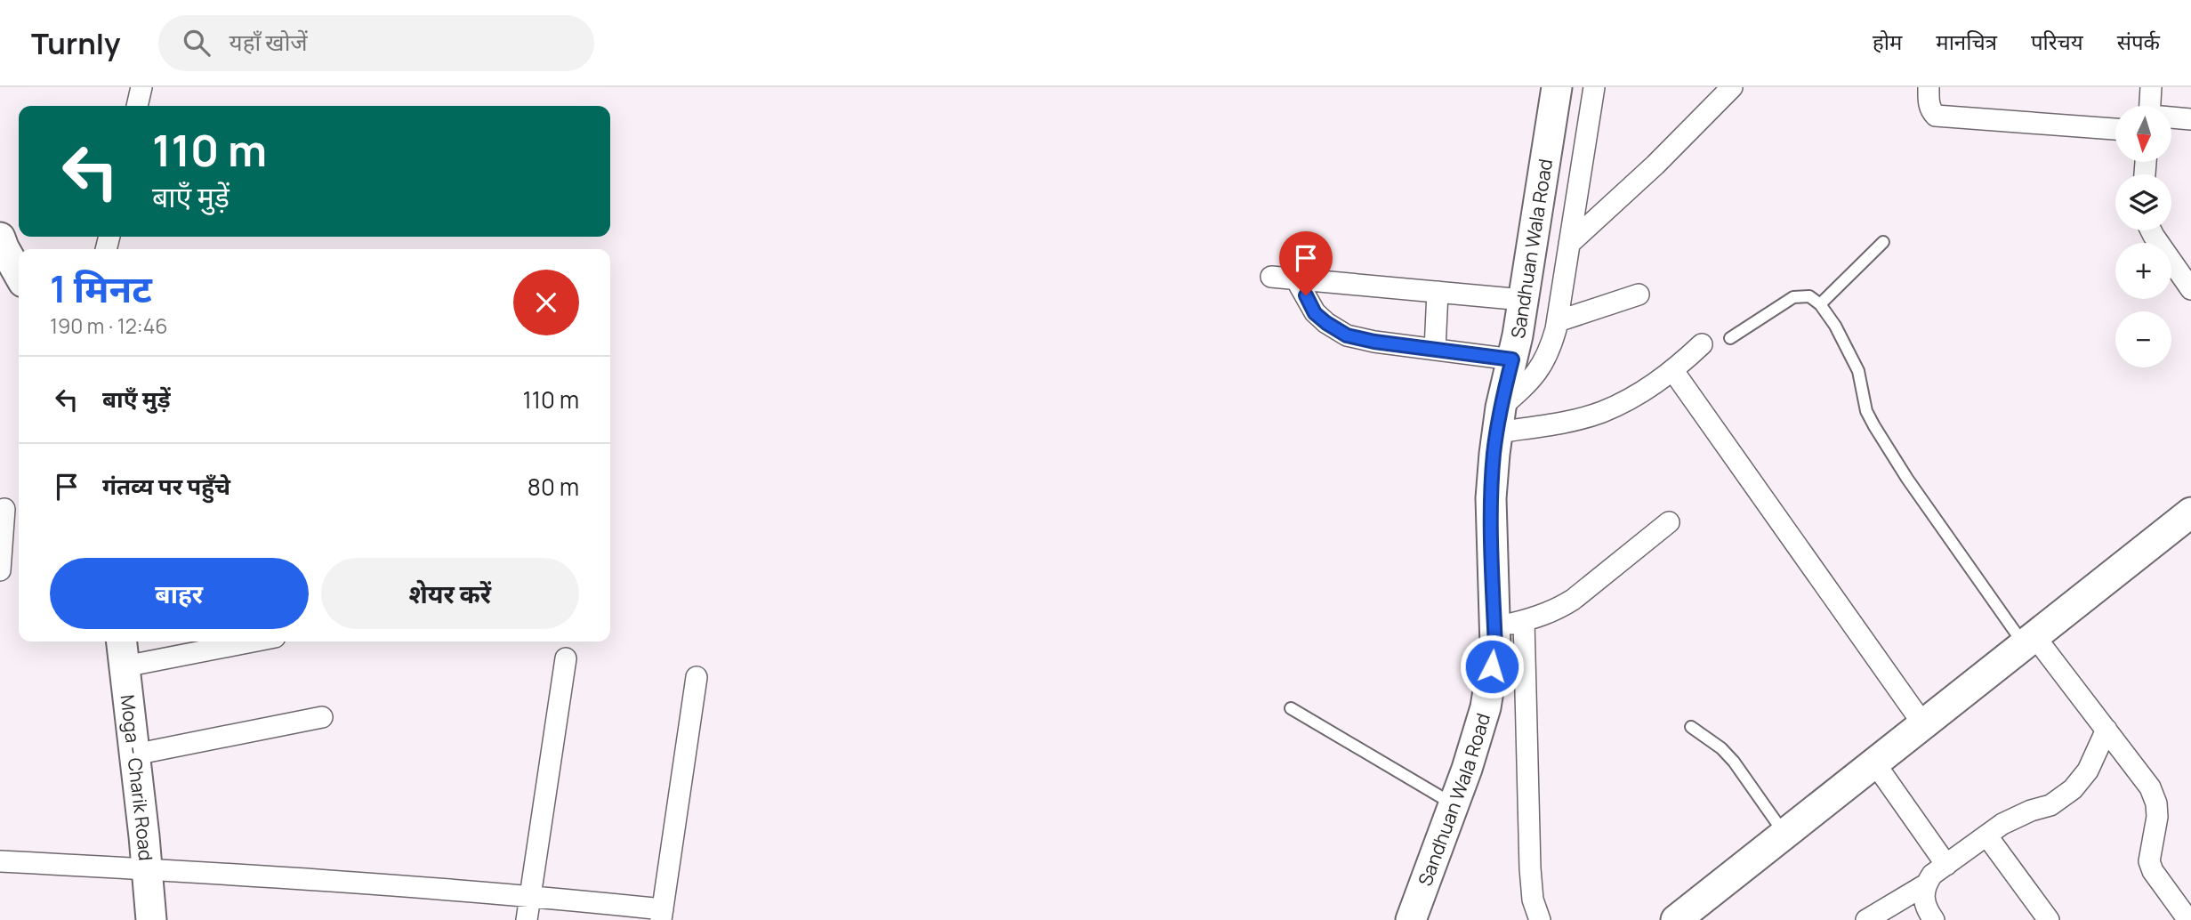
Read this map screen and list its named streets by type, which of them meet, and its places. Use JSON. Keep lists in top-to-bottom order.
{
  "streets": {
    "street": ["Sandhuan Wala Road", "Moga - Charik Road"]
  },
  "north": "bottom",
  "page": {
    "header": "Turnly",
    "search": "यहाँ खोजें",
    "nav": [
      "होम",
      "मानचित्र",
      "परिचय",
      "संपर्क"
    ],
    "map_buttons": ["+", "−"],
    "turn": ["110 m", "बाएँ मुड़ें"],
    "heading": ["1 मिनट", "190 m · 12:46"],
    "list": [
      {
        "name": "बाएँ मुड़ें",
        "value": "110 m"
      },
      {
        "name": "गंतव्य पर पहुँचे",
        "value": "80 m"
      }
    ],
    "buttons": ["बाहर", "शेयर करें"]
  }
}
